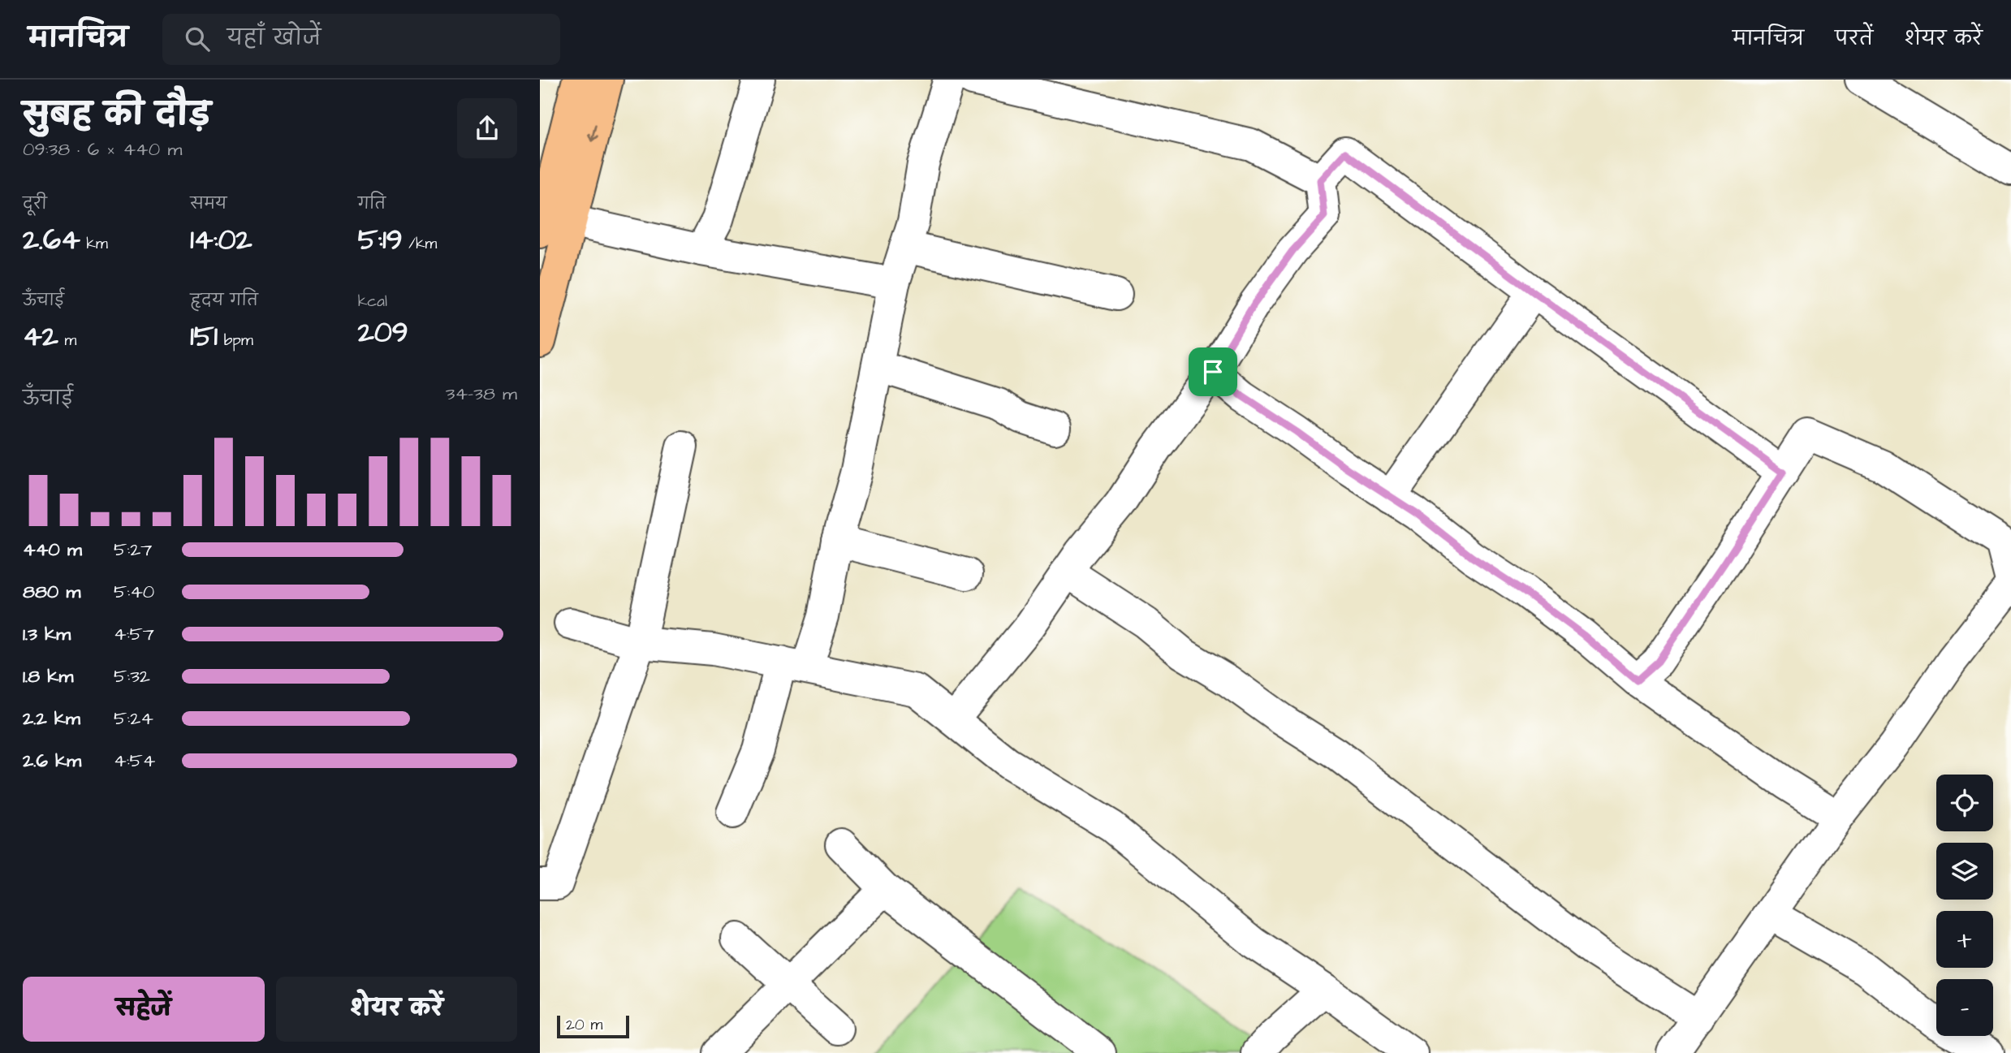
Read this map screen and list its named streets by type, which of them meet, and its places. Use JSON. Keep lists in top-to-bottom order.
{
  "scale_bar": "20 m",
  "page": {
    "header": "मानचित्र",
    "search": "यहाँ खोजें",
    "nav": ["मानचित्र", "परतें", "शेयर करें"],
    "heading": ["सुबह की दौड़", "09:38 · 6 × 440 m"],
    "stats": [
      ["दूरी", "2.64 km"],
      ["समय", "14:02"],
      ["गति", "5:19 /km"],
      ["ऊँचाई", "42 m"],
      ["हृदय गति", "151 bpm"],
      ["kcal", "209"]
    ],
    "chart": ["ऊँचाई", "34–38 m"],
    "list": [
      {
        "name": "440 m",
        "note": "5:27"
      },
      {
        "name": "880 m",
        "note": "5:40"
      },
      {
        "name": "1.3 km",
        "note": "4:57"
      },
      {
        "name": "1.8 km",
        "note": "5:32"
      },
      {
        "name": "2.2 km",
        "note": "5:24"
      },
      {
        "name": "2.6 km",
        "note": "4:54"
      }
    ],
    "map_buttons": ["+", "−"],
    "buttons": ["सहेजें", "शेयर करें"],
    "scale": "20 m"
  }
}
